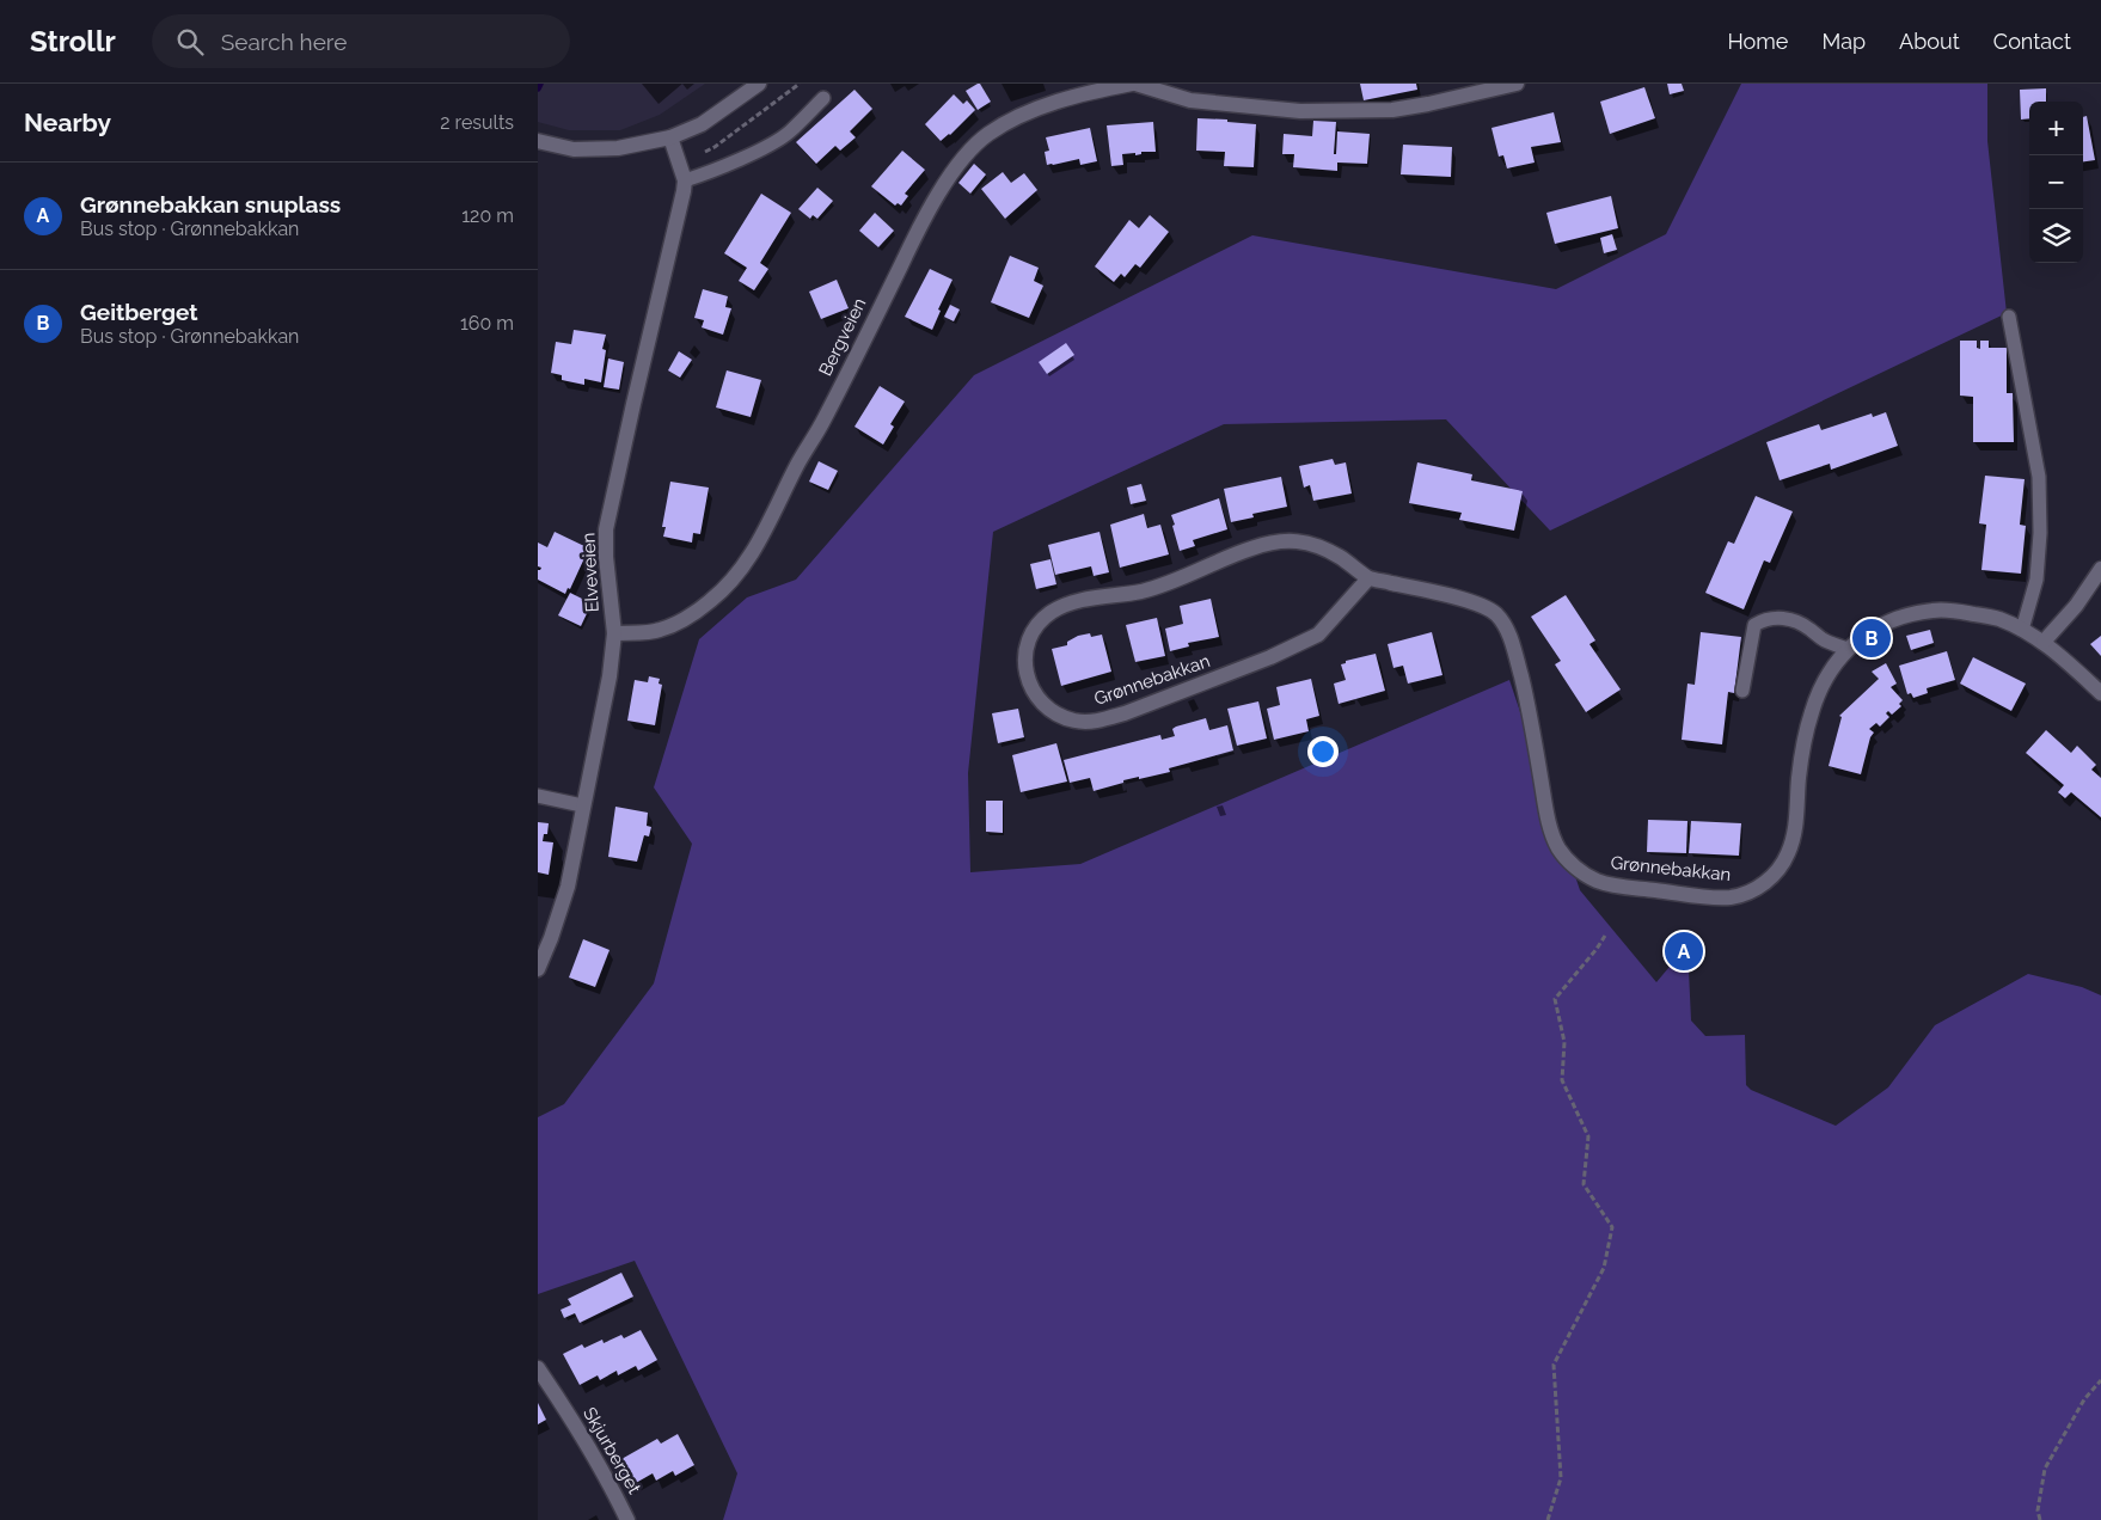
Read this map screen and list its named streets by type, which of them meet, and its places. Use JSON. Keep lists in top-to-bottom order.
{
  "streets": {
    "street": [
      "Bergveien",
      "Elveveien",
      "Grønnebakkan",
      "Skjurberget"
    ]
  },
  "crossings": [
    ["Bergveien", "Elveveien"]
  ],
  "page": {
    "header": "Strollr",
    "search": "Search here",
    "nav": [
      "Home",
      "Map",
      "About",
      "Contact"
    ],
    "heading": ["Nearby", "2 results"],
    "map_buttons": ["+", "−"],
    "list": [
      {
        "mark": "A",
        "name": "Grønnebakkan snuplass",
        "note": "Bus stop · Grønnebakkan",
        "value": "120 m"
      },
      {
        "mark": "B",
        "name": "Geitberget",
        "note": "Bus stop · Grønnebakkan",
        "value": "160 m"
      }
    ],
    "pins": ["B", "A"]
  }
}
